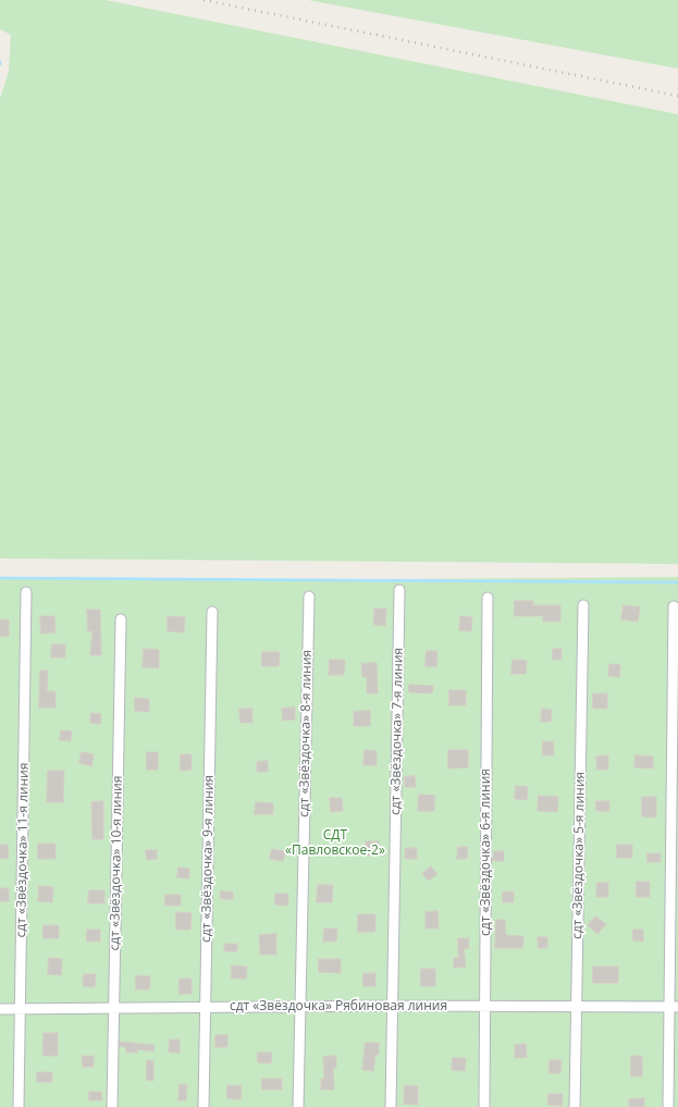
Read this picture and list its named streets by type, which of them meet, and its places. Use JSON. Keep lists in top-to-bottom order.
{
  "streets": {
    "street": [
      "сдт «Звёздочка» 7-я линия",
      "сдт «Звёздочка» 8-я линия",
      "сдт «Звёздочка» 11-я линия",
      "сдт «Звёздочка» 6-я линия",
      "сдт «Звёздочка» 5-я линия",
      "сдт «Звёздочка» 9-я линия",
      "сдт «Звёздочка» 10-я линия",
      "сдт «Звёздочка» Рябиновая линия"
    ]
  },
  "crossings": [
    ["сдт «Звёздочка» 7-я линия", "сдт «Звёздочка» Рябиновая линия"],
    ["сдт «Звёздочка» 8-я линия", "сдт «Звёздочка» Рябиновая линия"],
    ["сдт «Звёздочка» 11-я линия", "сдт «Звёздочка» Рябиновая линия"],
    ["сдт «Звёздочка» 6-я линия", "сдт «Звёздочка» Рябиновая линия"],
    ["сдт «Звёздочка» 5-я линия", "сдт «Звёздочка» Рябиновая линия"],
    ["сдт «Звёздочка» 9-я линия", "сдт «Звёздочка» Рябиновая линия"],
    ["сдт «Звёздочка» 10-я линия", "сдт «Звёздочка» Рябиновая линия"]
  ],
  "parks": ["СДТ «Павловское-2»"]
}
